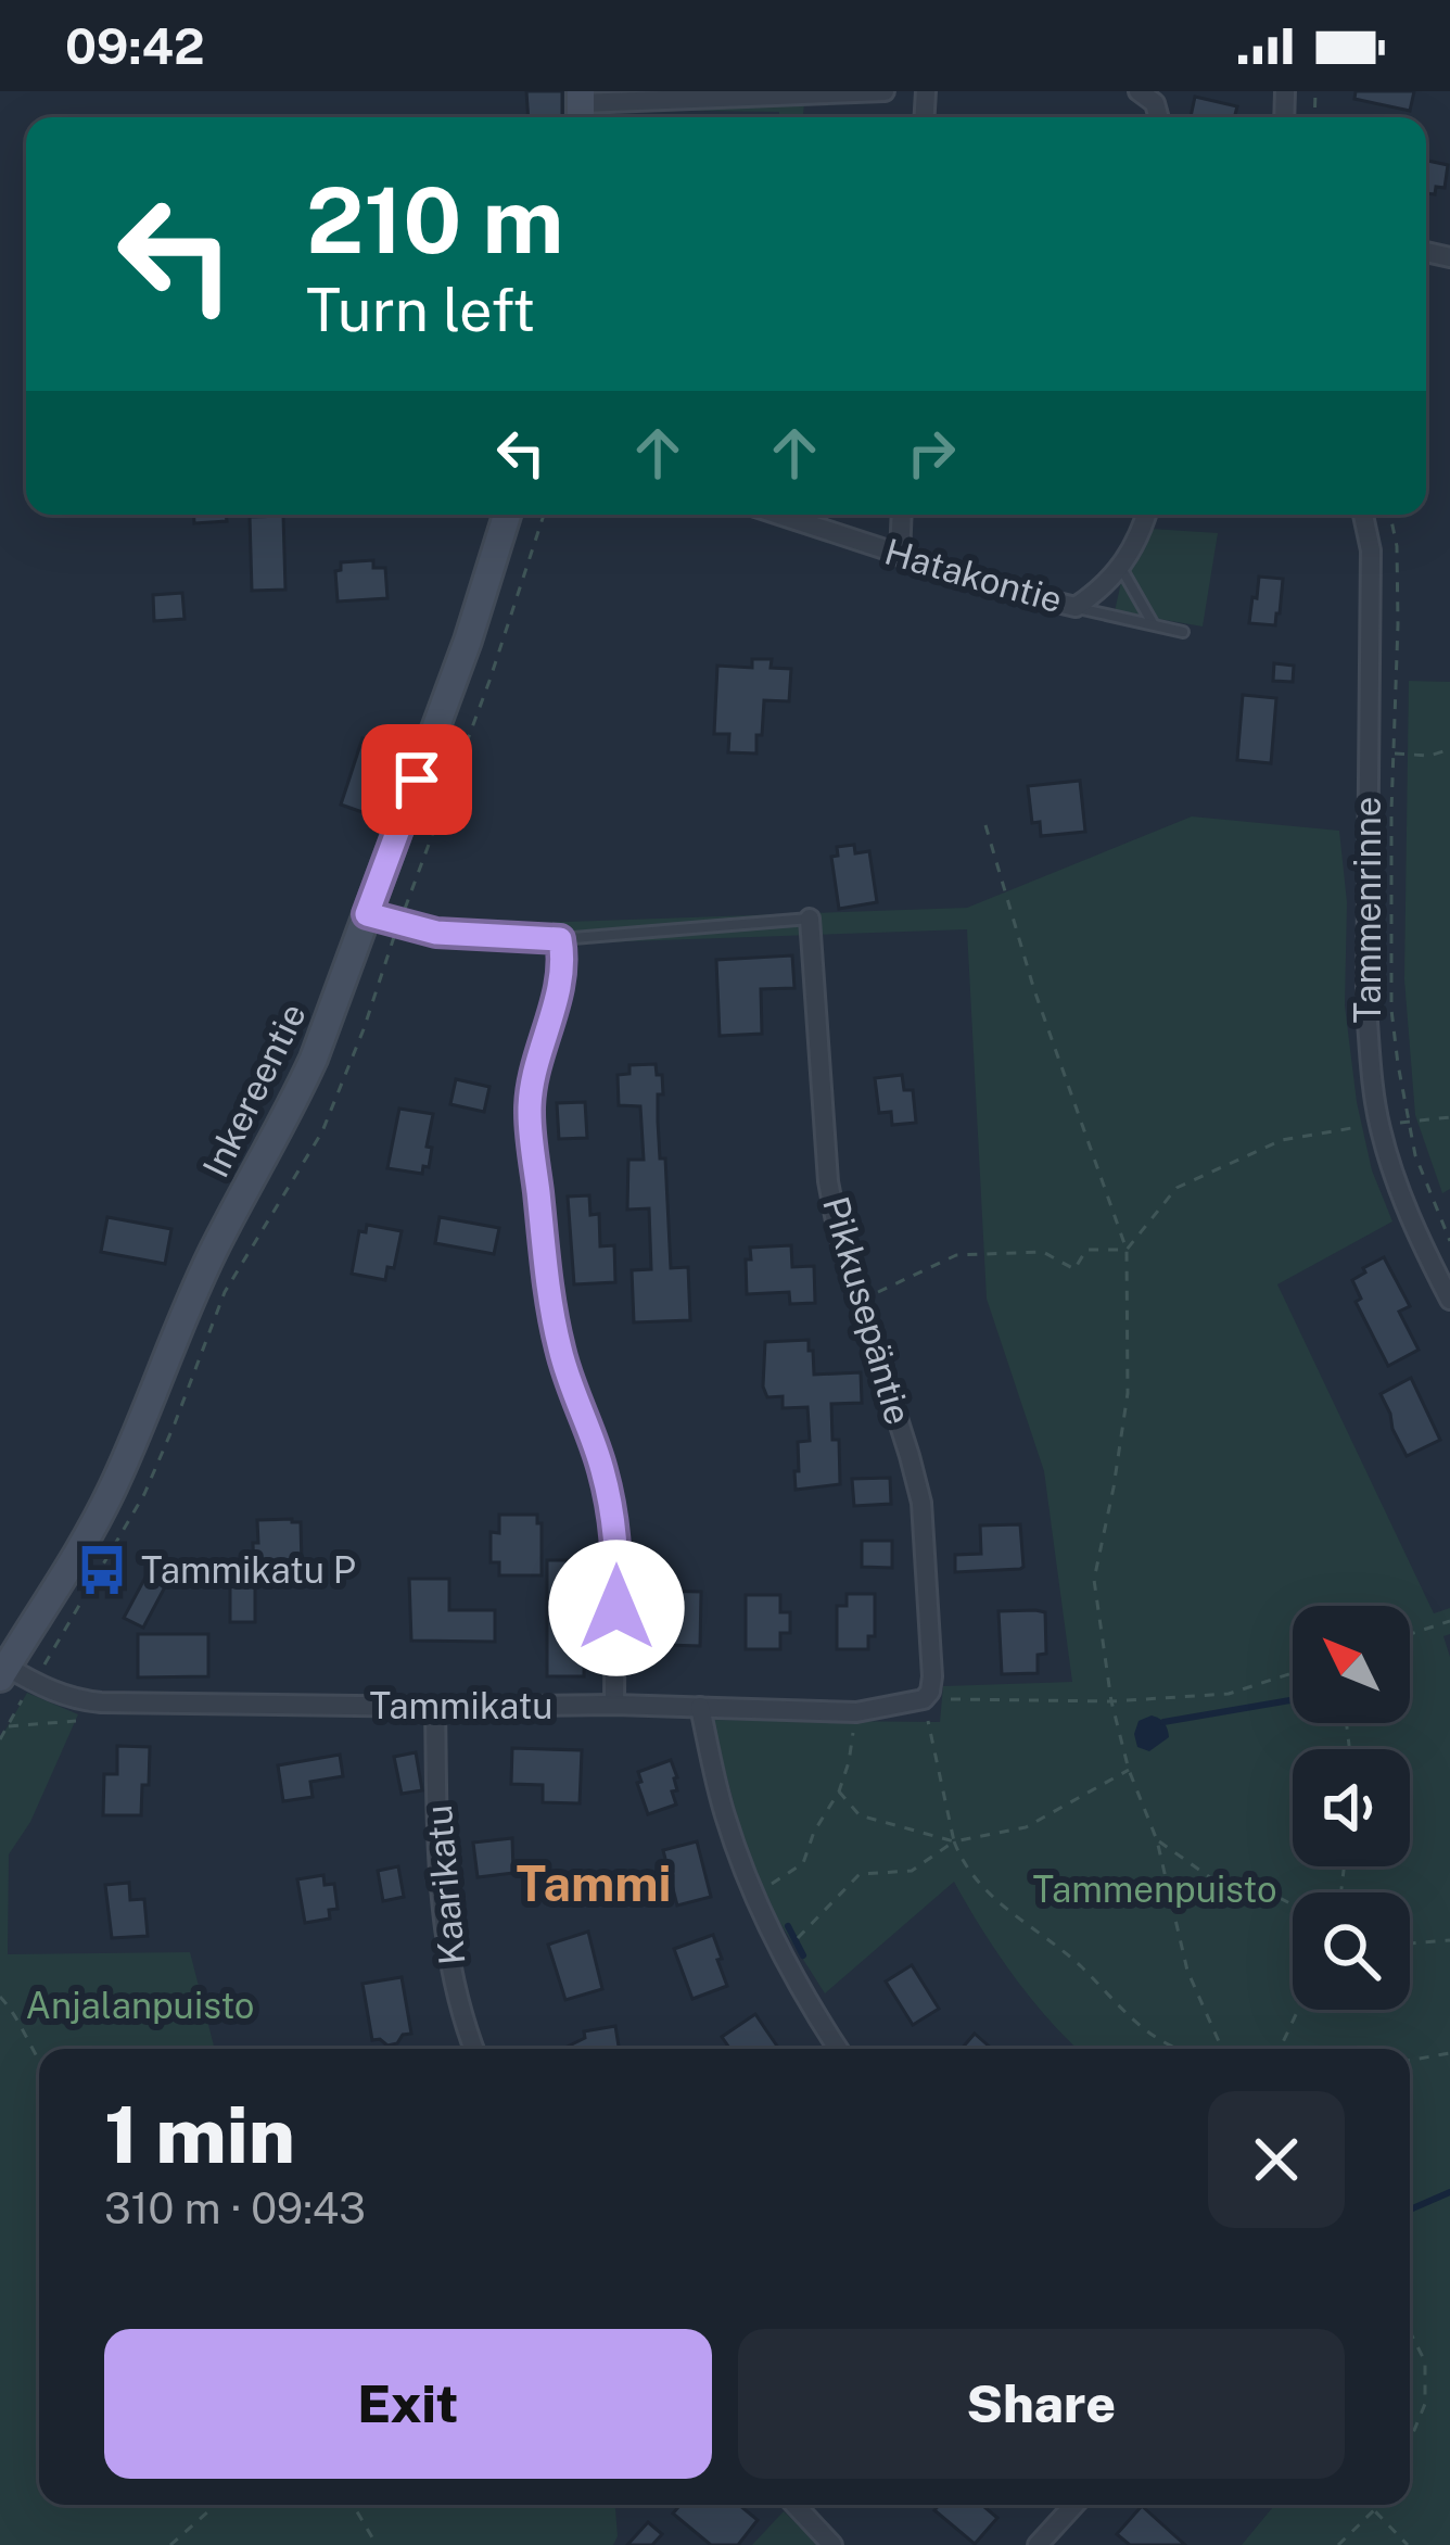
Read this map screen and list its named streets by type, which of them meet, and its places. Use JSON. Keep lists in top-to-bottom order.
{
  "streets": {
    "street": [
      "Hatakontie",
      "Tammenrinne",
      "Inkereentie",
      "Pikkusepäntie",
      "Tammikatu",
      "Kaarikatu"
    ]
  },
  "crossings": [
    ["Inkereentie", "Tammikatu"],
    ["Pikkusepäntie", "Tammikatu"],
    ["Tammikatu", "Kaarikatu"]
  ],
  "districts": ["Tammi"],
  "parks": ["Tammenpuisto", "Anjalanpuisto"],
  "places": {
    "bus stop": ["Tammikatu P"]
  },
  "north": "top left",
  "page": {
    "status": "09:42",
    "turn": ["210 m", "Turn left"],
    "heading": ["1 min", "310 m · 09:43"],
    "buttons": ["Exit", "Share"]
  }
}
